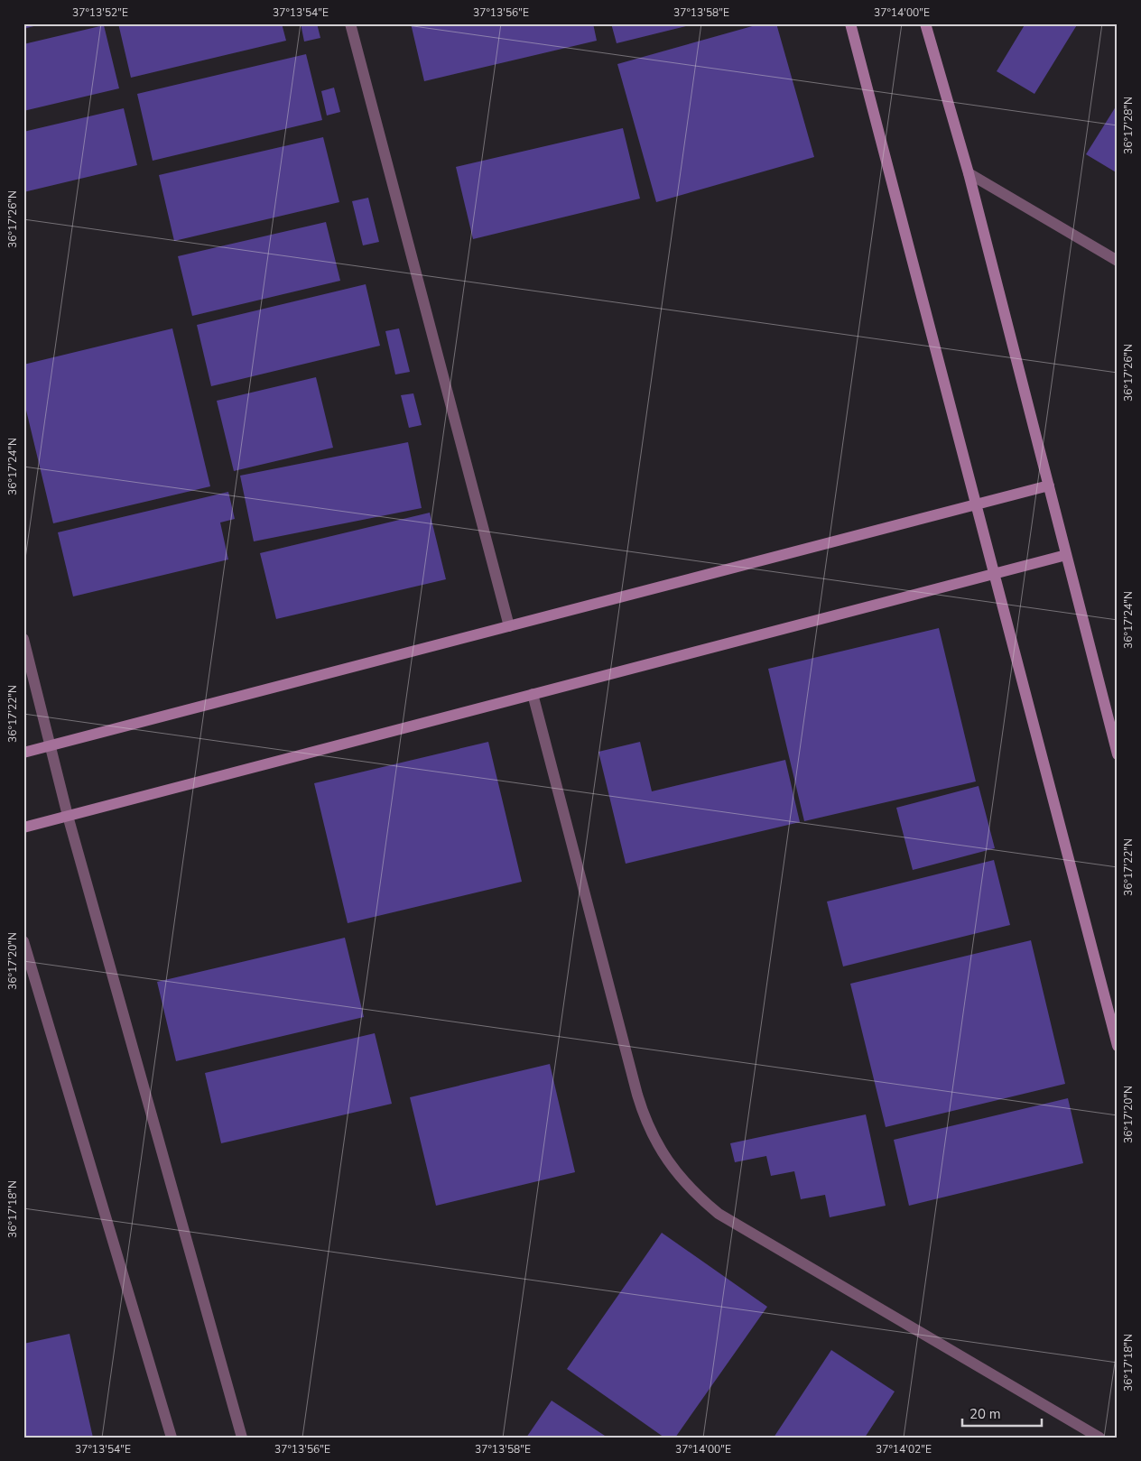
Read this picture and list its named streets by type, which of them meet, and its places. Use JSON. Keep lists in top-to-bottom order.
{
  "scale_bar": "20 m",
  "coordinates": [
    "37°13'52\"E",
    "37°13'54\"E",
    "37°13'56\"E",
    "37°13'58\"E",
    "37°14'00\"E",
    "36°17'28\"N",
    "36°17'26\"N",
    "36°17'24\"N",
    "36°17'22\"N",
    "36°17'20\"N",
    "36°17'18\"N",
    "37°14'02\"E"
  ]
}
